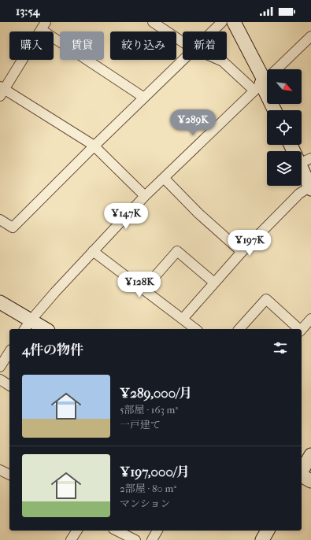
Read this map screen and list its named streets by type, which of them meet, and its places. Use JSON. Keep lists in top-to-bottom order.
{
  "north": "bottom right",
  "page": {
    "status": "13:54",
    "chip": [
      "購入",
      "賃貸",
      "絞り込み",
      "新着"
    ],
    "price": [
      "¥289K",
      "¥147K",
      "¥197K",
      "¥128K"
    ],
    "heading": "4件の物件",
    "list": [
      {
        "name": "¥289,000/月",
        "note": "5部屋 · 163 m² · 一戸建て"
      },
      {
        "name": "¥197,000/月",
        "note": "2部屋 · 80 m² · マンション"
      }
    ]
  }
}
